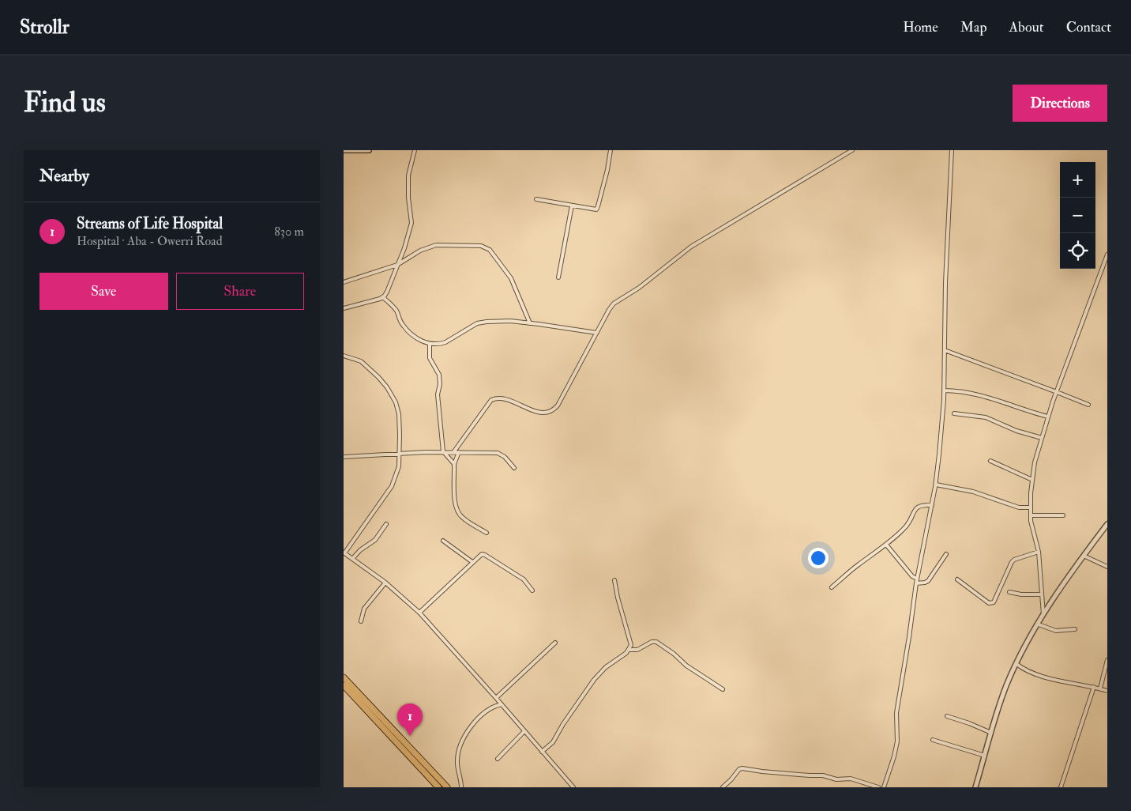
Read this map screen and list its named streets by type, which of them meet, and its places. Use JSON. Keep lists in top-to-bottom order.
{
  "page": {
    "header": "Strollr",
    "nav": [
      "Home",
      "Map",
      "About",
      "Contact"
    ],
    "buttons": [
      "Directions",
      ["Save", "Share"]
    ],
    "title": "Find us",
    "heading": "Nearby",
    "map_buttons": ["+", "−"],
    "list": [
      {
        "mark": "1",
        "name": "Streams of Life Hospital",
        "note": "Hospital · Aba - Owerri Road",
        "value": "830 m"
      }
    ],
    "pins": "1"
  }
}
